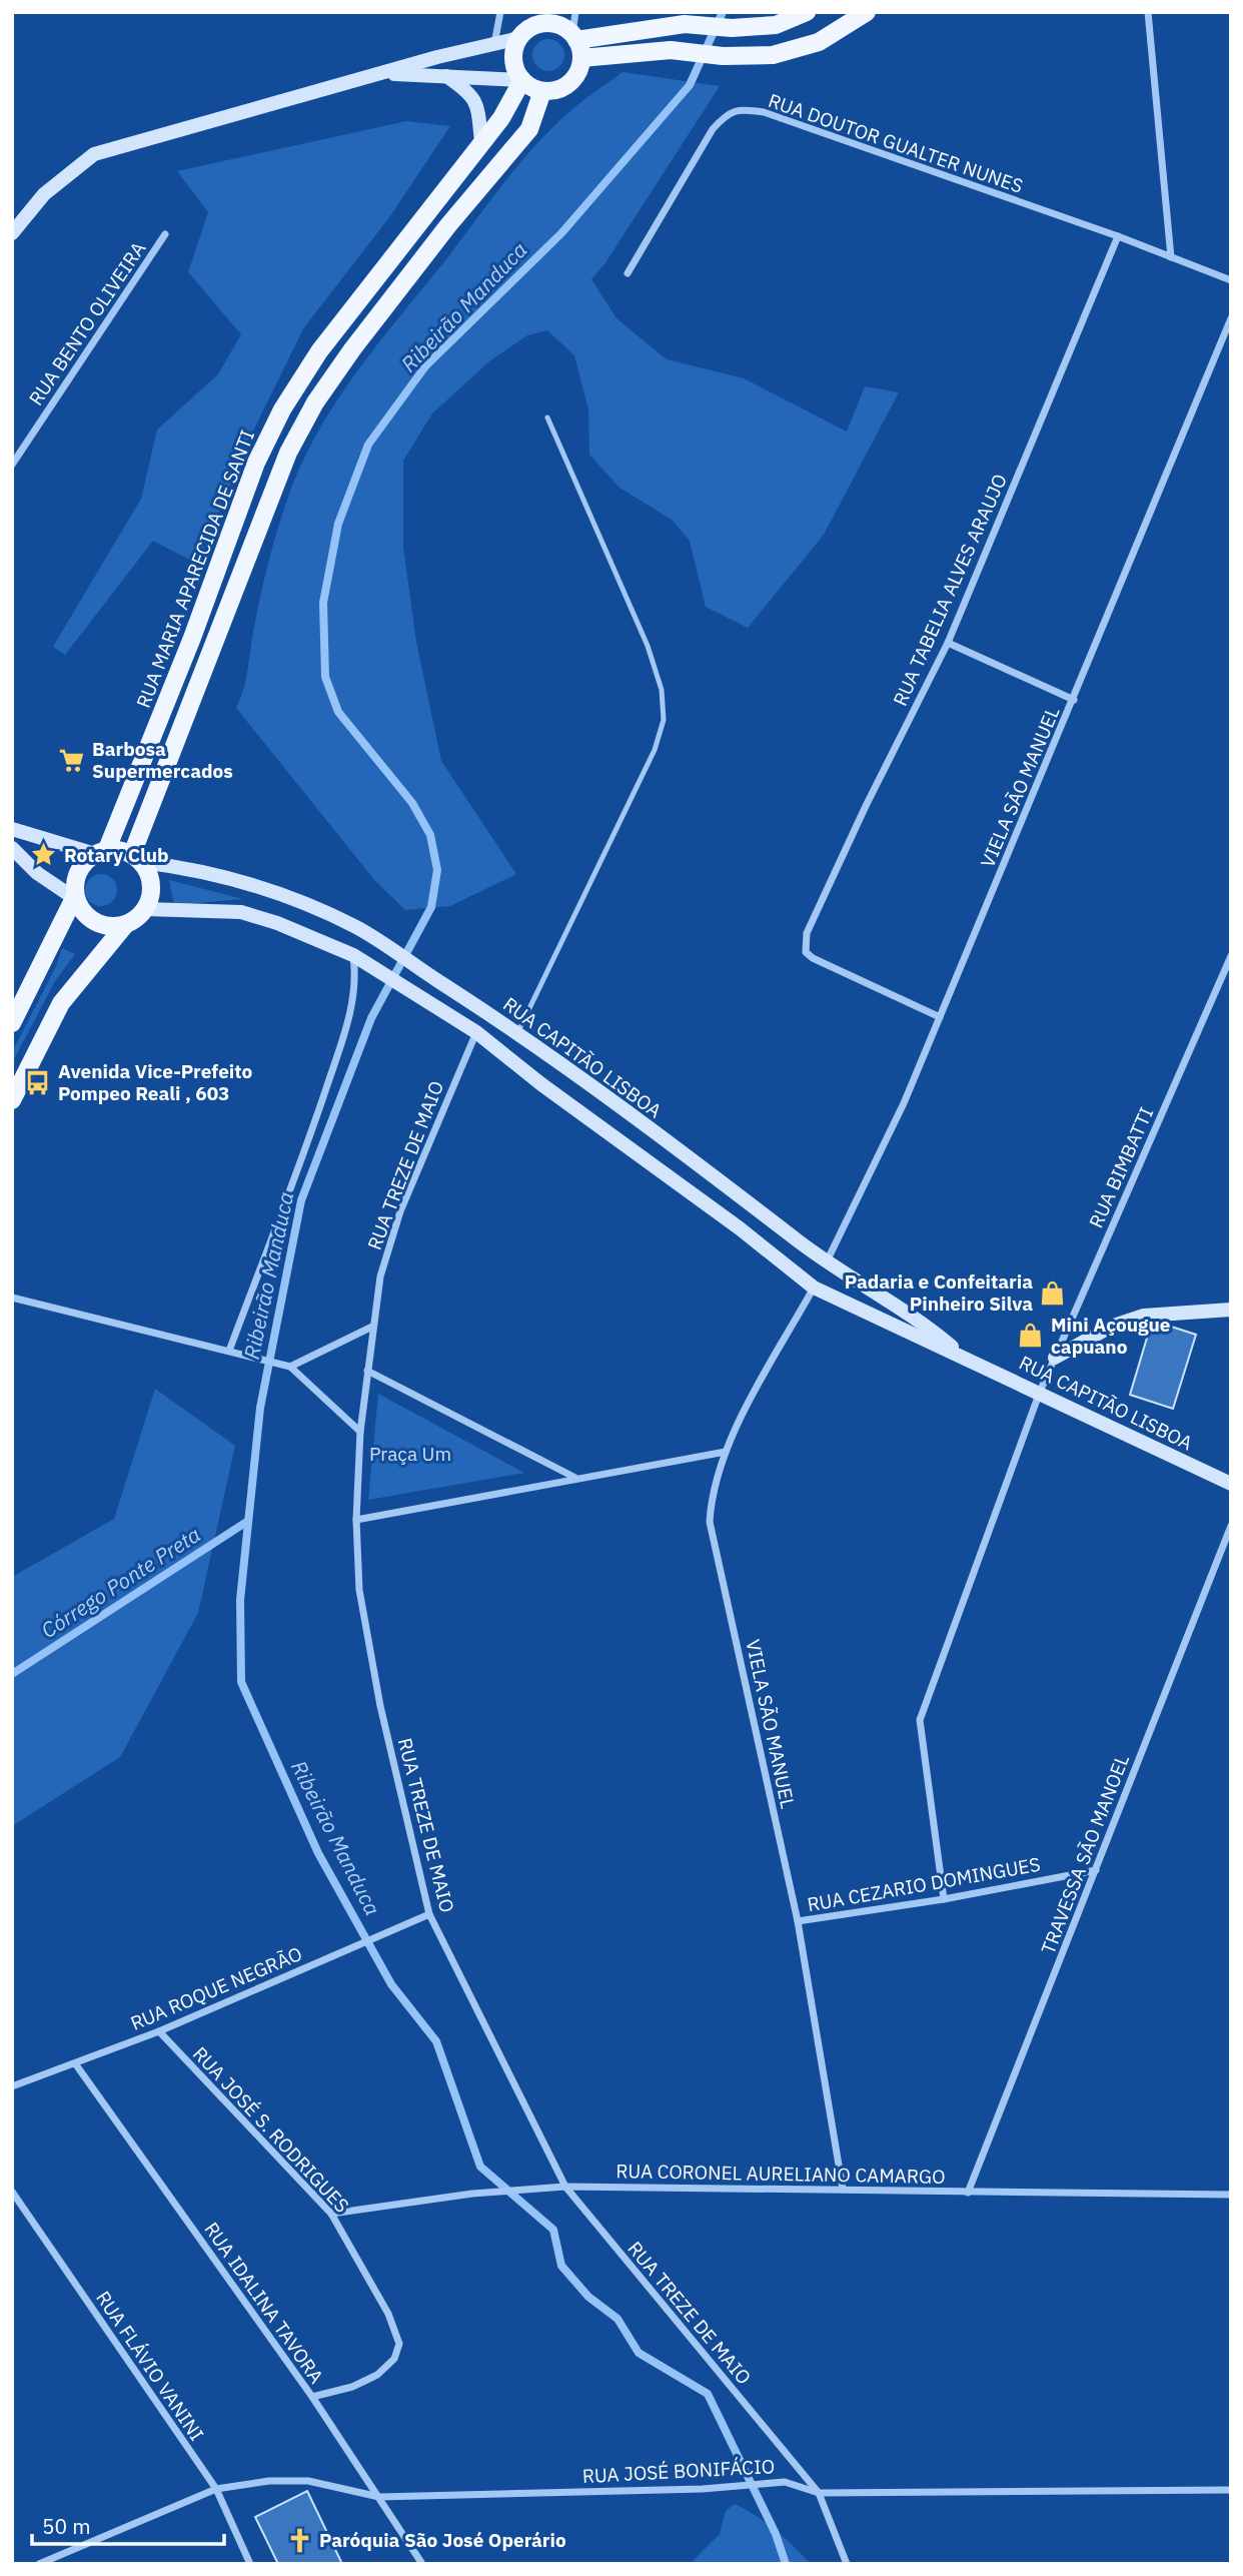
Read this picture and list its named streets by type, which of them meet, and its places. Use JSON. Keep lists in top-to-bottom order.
{
  "streets": {
    "main road": ["RUA MARIA APARECIDA DE SANTI"],
    "street": [
      "RUA DOUTOR GUALTER NUNES",
      "RUA BENTO OLIVEIRA",
      "RUA TABELIA ALVES ARAUJO",
      "VIELA SÃO MANUEL",
      "RUA CAPITÃO LISBOA",
      "RUA TREZE DE MAIO",
      "RUA BIMBATTI",
      "TRAVESSA SÃO MANOEL",
      "RUA CEZARIO DOMINGUES",
      "RUA ROQUE NEGRÃO",
      "RUA JOSÉ S. RODRIGUES",
      "RUA CORONEL AURELIANO CAMARGO",
      "RUA IDALINA TAVORA",
      "RUA FLÁVIO VANINI",
      "RUA JOSÉ BONIFÁCIO"
    ]
  },
  "crossings": [
    ["RUA DOUTOR GUALTER NUNES", "RUA TABELIA ALVES ARAUJO"],
    ["RUA MARIA APARECIDA DE SANTI", "RUA CAPITÃO LISBOA"],
    ["RUA TABELIA ALVES ARAUJO", "VIELA SÃO MANUEL"],
    ["VIELA SÃO MANUEL", "RUA CAPITÃO LISBOA"],
    ["VIELA SÃO MANUEL", "RUA CEZARIO DOMINGUES"],
    ["VIELA SÃO MANUEL", "RUA CORONEL AURELIANO CAMARGO"],
    ["RUA CAPITÃO LISBOA", "RUA TREZE DE MAIO"],
    ["RUA CAPITÃO LISBOA", "RUA BIMBATTI"],
    ["RUA TREZE DE MAIO", "RUA ROQUE NEGRÃO"],
    ["RUA TREZE DE MAIO", "RUA CORONEL AURELIANO CAMARGO"],
    ["RUA TREZE DE MAIO", "RUA JOSÉ BONIFÁCIO"],
    ["RUA BIMBATTI", "RUA CEZARIO DOMINGUES"],
    ["TRAVESSA SÃO MANOEL", "RUA CEZARIO DOMINGUES"],
    ["TRAVESSA SÃO MANOEL", "RUA CORONEL AURELIANO CAMARGO"],
    ["RUA ROQUE NEGRÃO", "RUA JOSÉ S. RODRIGUES"],
    ["RUA ROQUE NEGRÃO", "RUA IDALINA TAVORA"],
    ["RUA JOSÉ S. RODRIGUES", "RUA CORONEL AURELIANO CAMARGO"],
    ["RUA JOSÉ S. RODRIGUES", "RUA IDALINA TAVORA"],
    ["RUA IDALINA TAVORA", "RUA JOSÉ BONIFÁCIO"],
    ["RUA FLÁVIO VANINI", "RUA JOSÉ BONIFÁCIO"]
  ],
  "water": ["Ribeirão Manduca", "Córrego Ponte Preta"],
  "parks": ["Praça Um"],
  "places": {
    "supermarket": ["Barbosa Supermercados"],
    "place": ["Rotary Club"],
    "bus stop": ["Avenida Vice-Prefeito Pompeo Reali , 603"],
    "shop": ["Padaria e Confeitaria Pinheiro Silva", "Mini Açougue capuano"],
    "church": ["Paróquia São José Operário"]
  },
  "scale_bar": "50 m"
}
